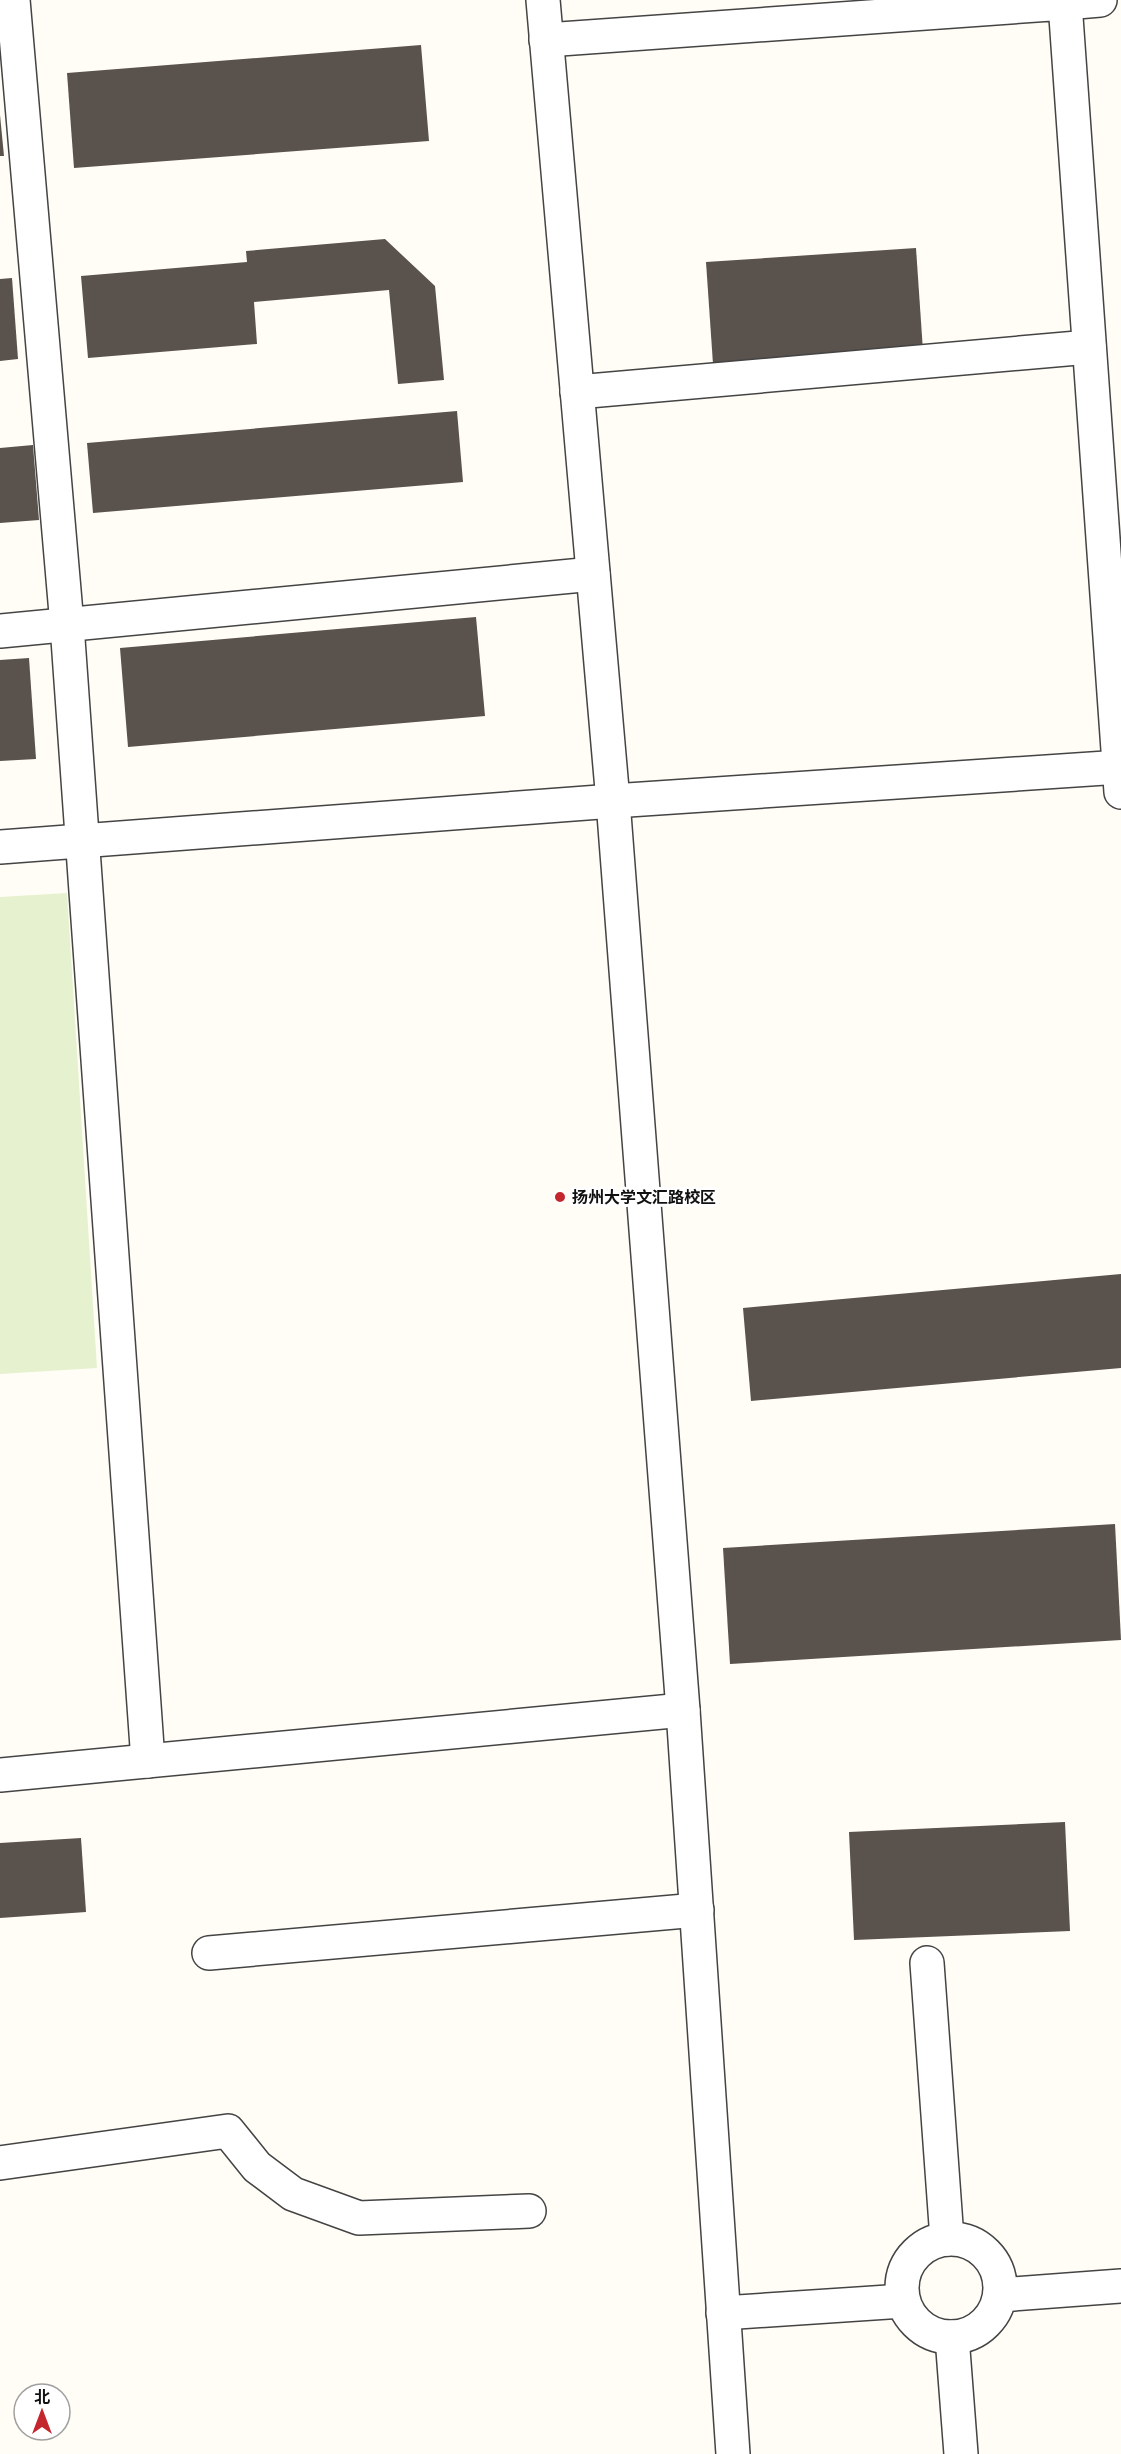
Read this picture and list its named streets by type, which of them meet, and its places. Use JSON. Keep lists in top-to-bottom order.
{
  "places": ["扬州大学文汇路校区"],
  "north": "top"
}
